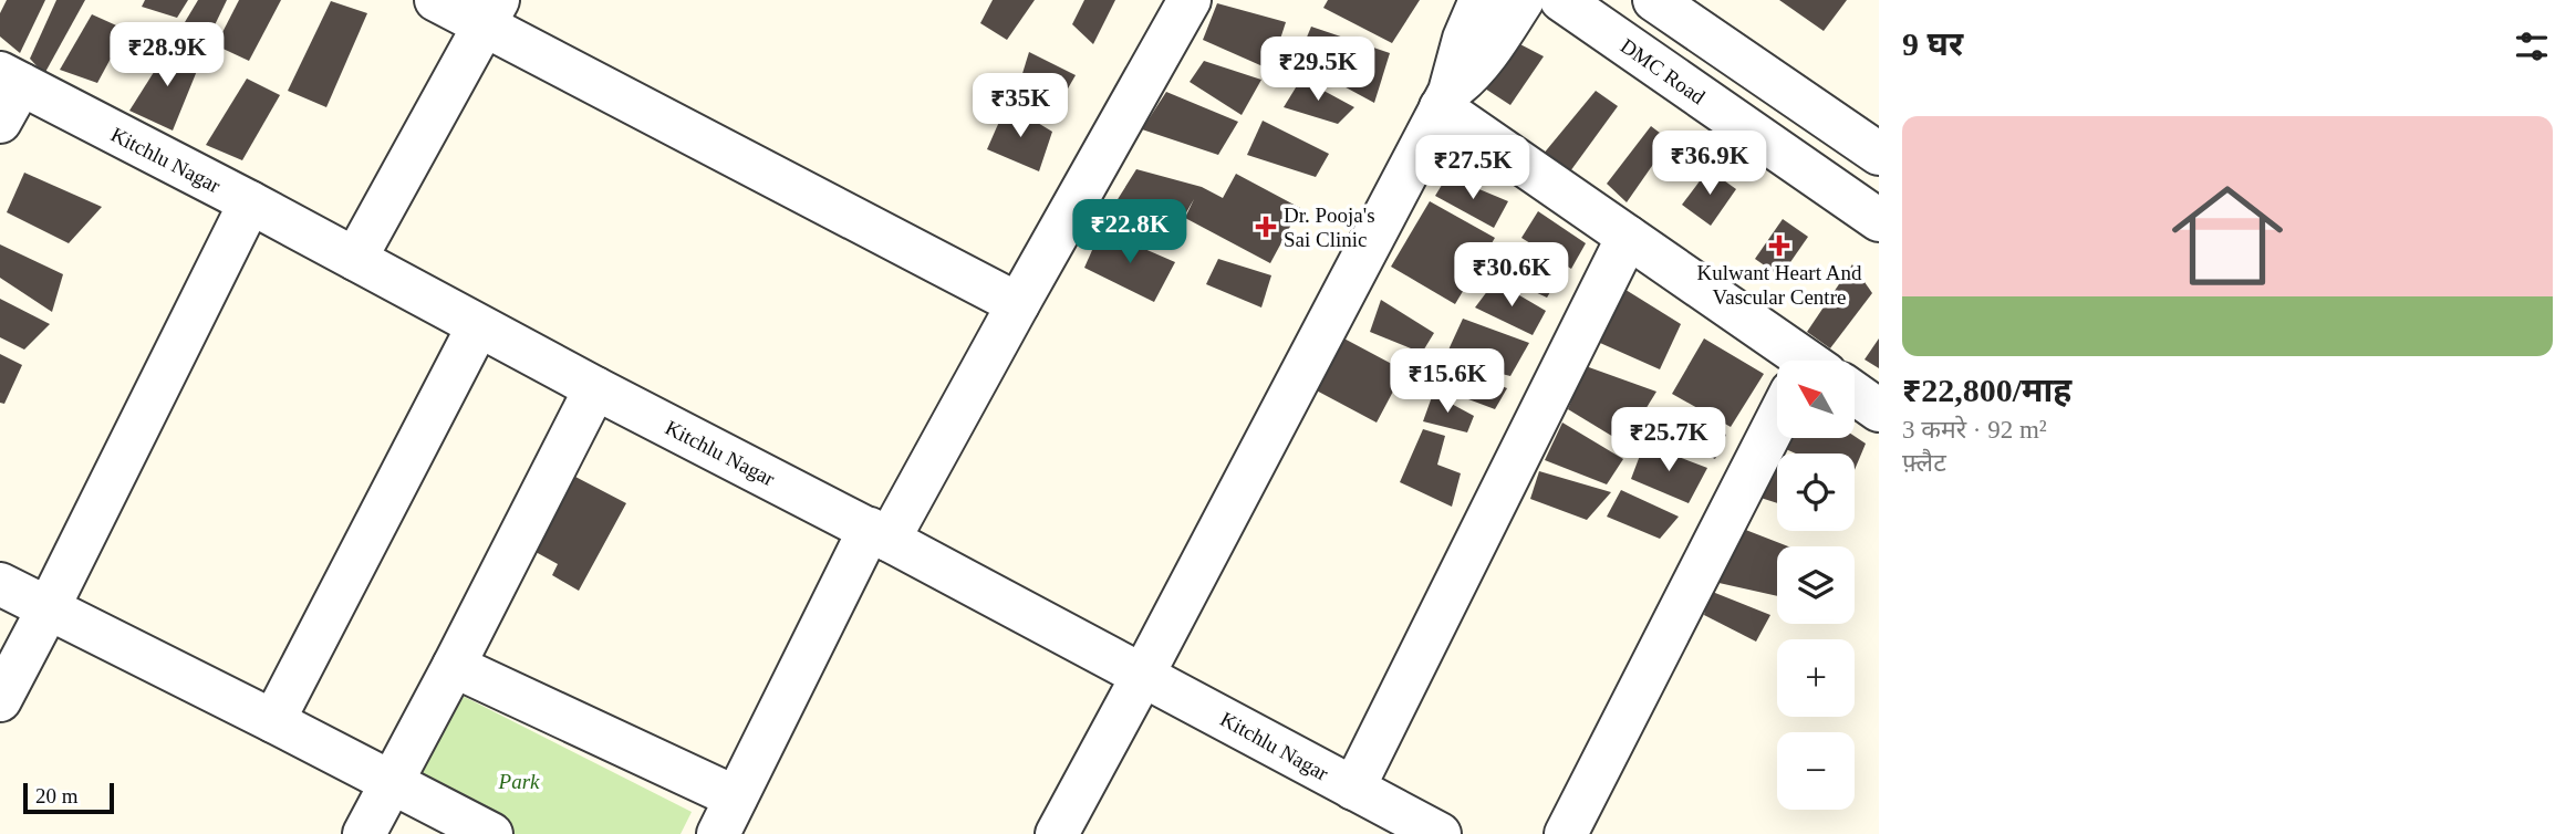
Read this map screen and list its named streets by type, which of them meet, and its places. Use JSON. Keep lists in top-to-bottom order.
{
  "streets": {
    "street": ["DMC Road", "Kitchlu Nagar"]
  },
  "parks": ["Park"],
  "places": {
    "health": ["Dr. Pooja's Sai Clinic", "Kulwant Heart And Vascular Centre"]
  },
  "scale_bar": "20 m",
  "north": "top left",
  "page": {
    "heading": "9 घर",
    "price": [
      "₹28.9K",
      "₹29.5K",
      "₹35K",
      "₹36.9K",
      "₹27.5K",
      "₹22.8K",
      "₹30.6K",
      "₹15.6K",
      "₹25.7K"
    ],
    "list": [
      {
        "name": "₹22,800/माह",
        "note": "3 कमरे · 92 m² · फ़्लैट"
      }
    ],
    "map_buttons": ["+", "−"],
    "scale": "20 m"
  }
}
